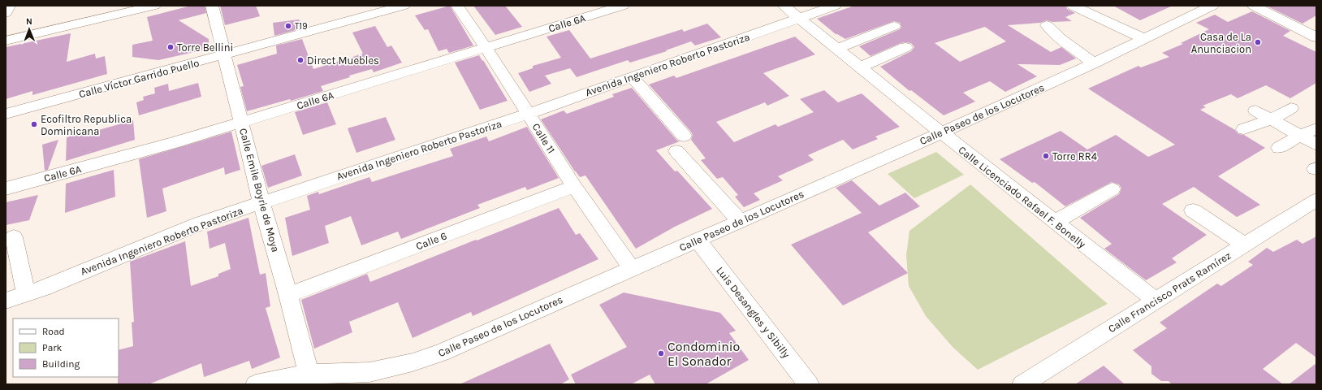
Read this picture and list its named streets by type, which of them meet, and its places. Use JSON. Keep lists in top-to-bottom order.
{
  "streets": {
    "street": [
      "Calle 6A",
      "Avenida Ingeniero Roberto Pastoriza",
      "Calle Víctor Garrido Puello",
      "Calle Paseo de los Locutores",
      "Calle 11",
      "Calle Emile Boyrie de Moya",
      "Calle Licenciado Rafael F. Bonelly",
      "Calle 6",
      "Calle Francisco Prats Ramírez",
      "Luis Desangles y Sibilly"
    ]
  },
  "crossings": [
    ["Calle 6A", "Calle 11"],
    ["Calle 6A", "Calle Emile Boyrie de Moya"],
    ["Avenida Ingeniero Roberto Pastoriza", "Calle 11"],
    ["Avenida Ingeniero Roberto Pastoriza", "Calle Emile Boyrie de Moya"],
    ["Avenida Ingeniero Roberto Pastoriza", "Calle Licenciado Rafael F. Bonelly"],
    ["Calle Víctor Garrido Puello", "Calle Emile Boyrie de Moya"],
    ["Calle Paseo de los Locutores", "Calle 11"],
    ["Calle Paseo de los Locutores", "Calle Emile Boyrie de Moya"],
    ["Calle Paseo de los Locutores", "Calle Licenciado Rafael F. Bonelly"],
    ["Calle Paseo de los Locutores", "Luis Desangles y Sibilly"],
    ["Calle 11", "Calle 6"],
    ["Calle Emile Boyrie de Moya", "Calle 6"],
    ["Calle Licenciado Rafael F. Bonelly", "Calle Francisco Prats Ramírez"]
  ],
  "places": [
    "T19",
    "Casa de La Anunciacion",
    "Torre Bellini",
    "Direct Muebles",
    "Ecofiltro Republica Dominicana",
    "Torre RR4",
    "Condominio El Sonador"
  ],
  "legend": ["Road", "Park", "Building"],
  "north": "top"
}
